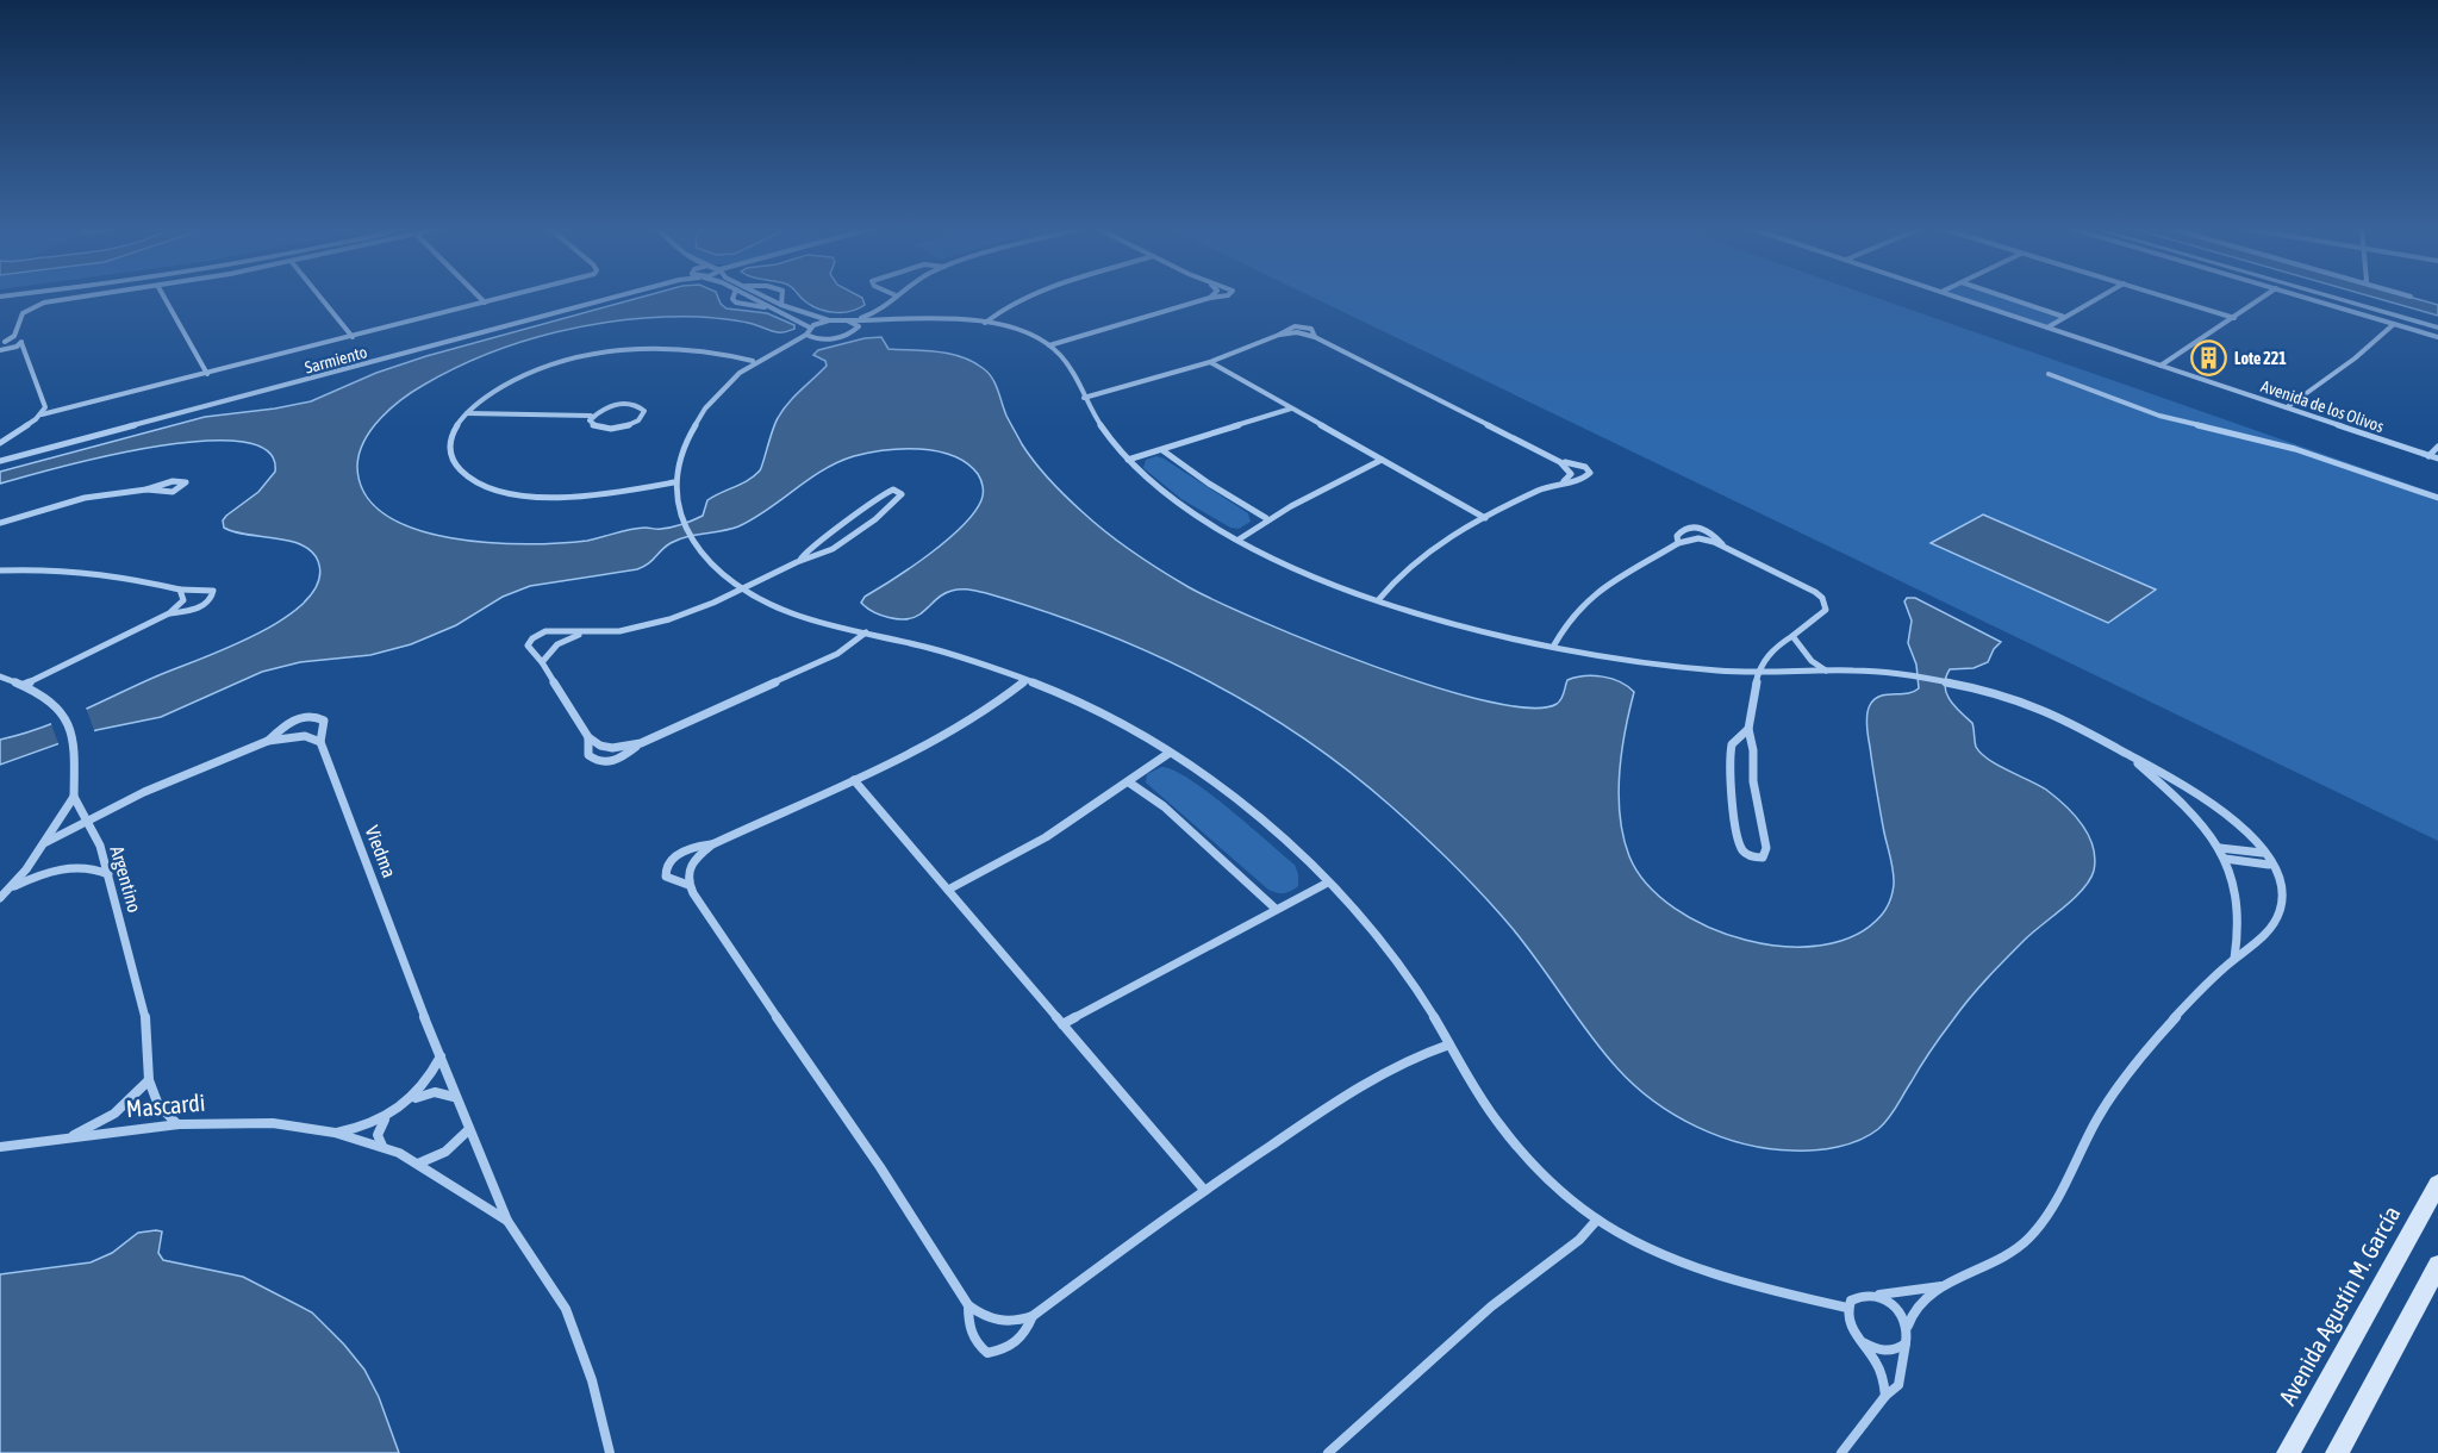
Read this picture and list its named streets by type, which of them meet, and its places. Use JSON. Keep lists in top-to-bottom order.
{
  "streets": {
    "main road": ["Avenida Agustín M. García"],
    "street": [
      "Sarmiento",
      "Avenida de los Olivos",
      "Viedma",
      "Argentino",
      "Mascardi"
    ]
  },
  "crossings": [
    ["Viedma", "Mascardi"]
  ],
  "places": {
    "building": ["Lote 221"]
  }
}
